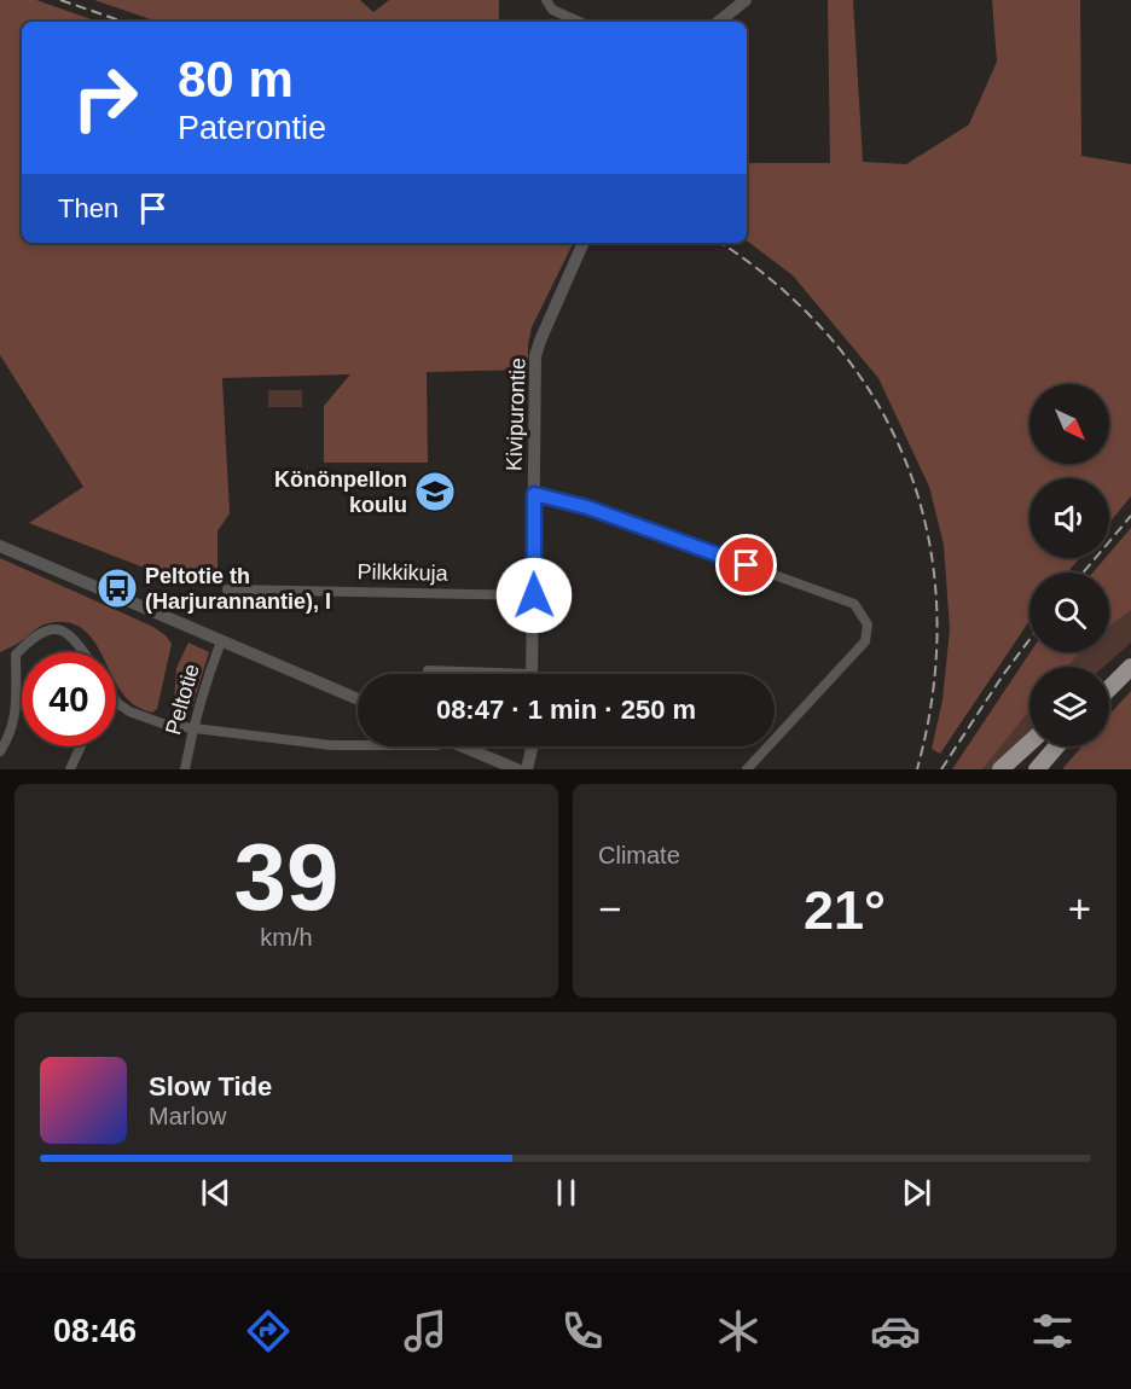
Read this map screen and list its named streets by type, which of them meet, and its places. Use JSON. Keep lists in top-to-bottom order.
{
  "streets": {
    "street": ["Kivipurontie", "Pilkkikuja", "Peltotie"]
  },
  "crossings": [
    ["Kivipurontie", "Pilkkikuja"]
  ],
  "places": {
    "school or university": ["Könönpellon koulu"],
    "bus stop": ["Peltotie th (Harjurannantie), I"]
  },
  "north": "bottom right",
  "page": {
    "turn": ["80 m", "Paterontie"],
    "then": "Then",
    "limit": "40",
    "trip": "08:47 · 1 min · 250 m",
    "tile": [
      ["39", "km/h"],
      "Climate"
    ],
    "heat": ["−", "21°", "+"],
    "song": ["Slow Tide", "Marlow"],
    "tabs": "08:46"
  }
}
